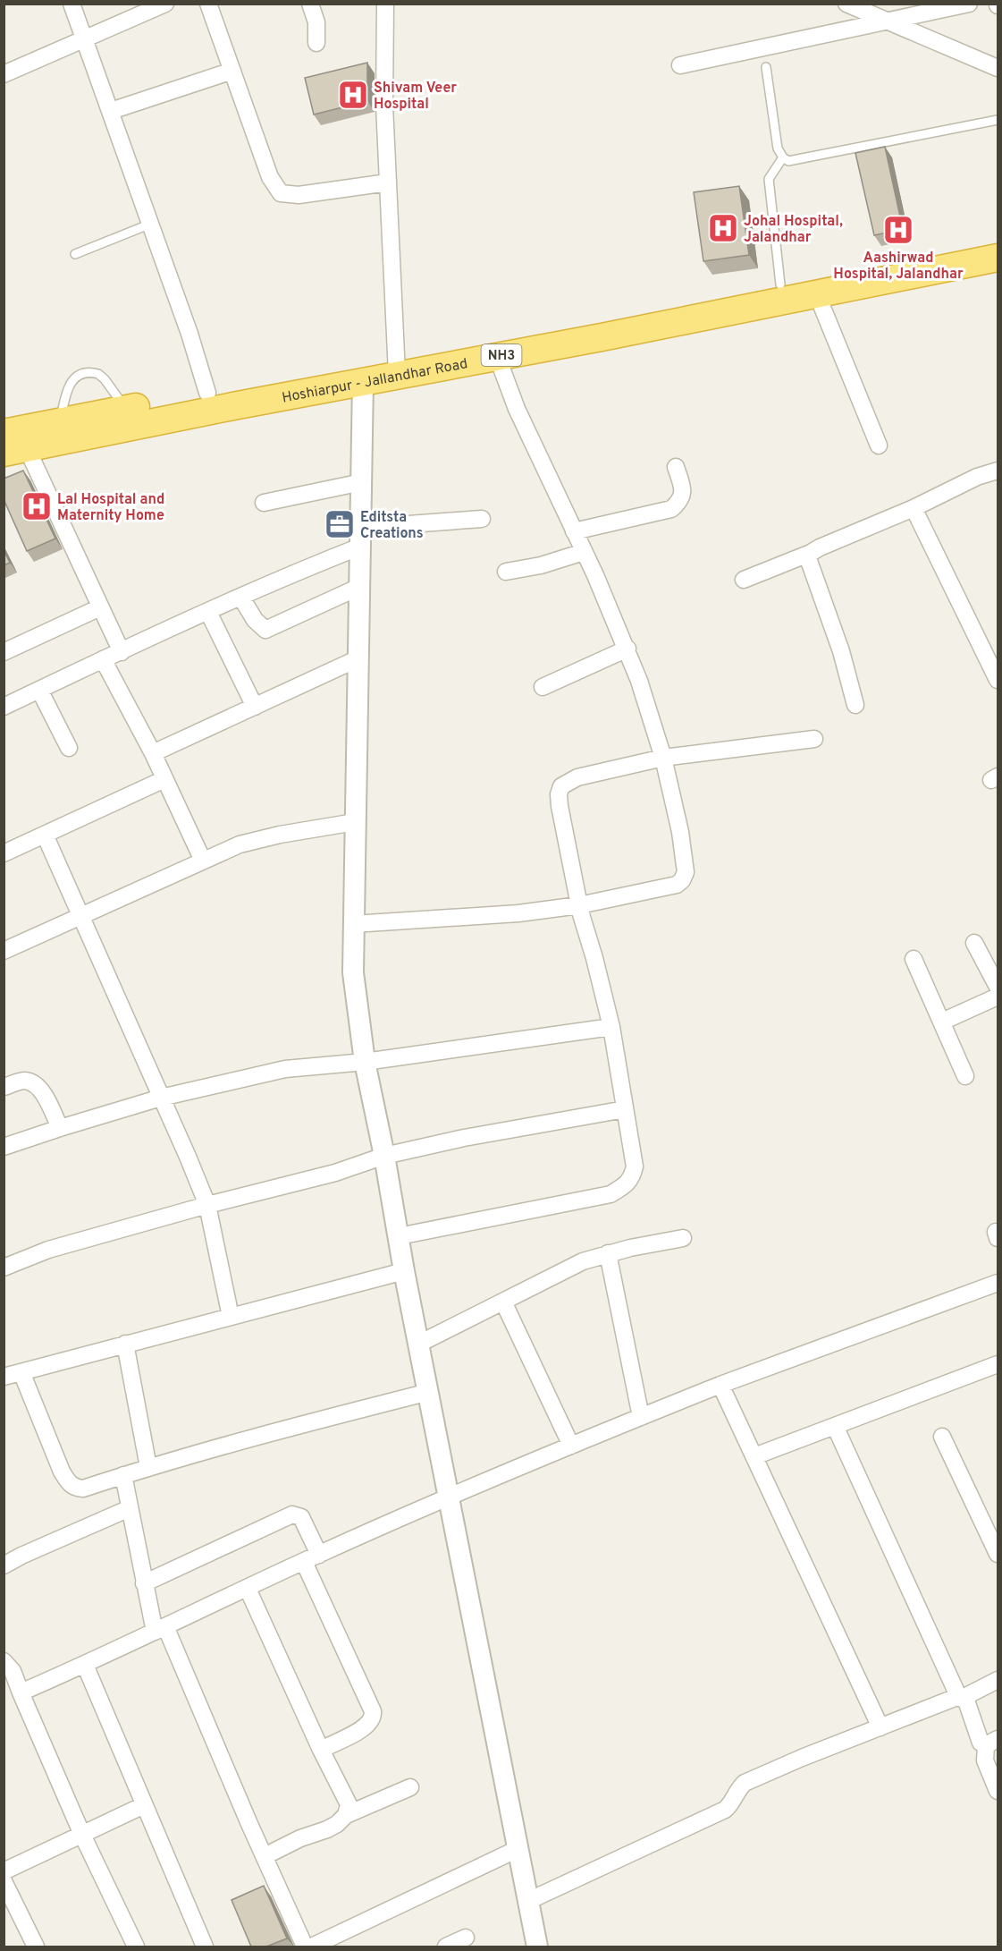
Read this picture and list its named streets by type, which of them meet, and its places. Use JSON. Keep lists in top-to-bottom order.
{
  "streets": {
    "highway": ["NH3", "Hoshiarpur - Jallandhar Road"]
  },
  "places": {
    "hospital": [
      "Shivam Veer Hospital",
      "Johal Hospital, Jalandhar",
      "Aashirwad Hospital, Jalandhar",
      "Lal Hospital and Maternity Home"
    ],
    "office": ["Editsta Creations"]
  }
}
